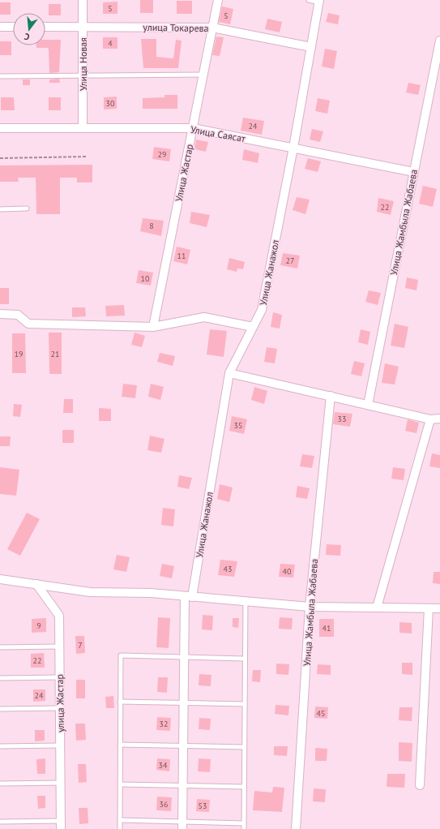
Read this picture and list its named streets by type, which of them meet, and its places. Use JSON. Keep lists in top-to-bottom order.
{
  "streets": {
    "street": [
      "улица Токарева",
      "Улица Новая",
      "Улица Саясат",
      "Улица Жастар",
      "Улица Жамбыла Жабаева",
      "Улица Жанажол",
      "улица Жастар"
    ]
  },
  "crossings": [
    ["улица Токарева", "Улица Новая"],
    ["улица Токарева", "Улица Жастар"],
    ["улица Токарева", "Улица Жанажол"],
    ["Улица Новая", "Улица Саясат"],
    ["Улица Саясат", "Улица Жастар"],
    ["Улица Саясат", "Улица Жамбыла Жабаева"],
    ["Улица Саясат", "Улица Жанажол"]
  ],
  "house_numbers": [
    "5",
    "5",
    "4",
    "30",
    "24",
    "29",
    "22",
    "8",
    "11",
    "27",
    "10",
    "19",
    "21",
    "33",
    "35",
    "43",
    "40",
    "9",
    "41",
    "7",
    "22",
    "24",
    "45",
    "32",
    "34",
    "36",
    "53"
  ],
  "north": "bottom"
}
